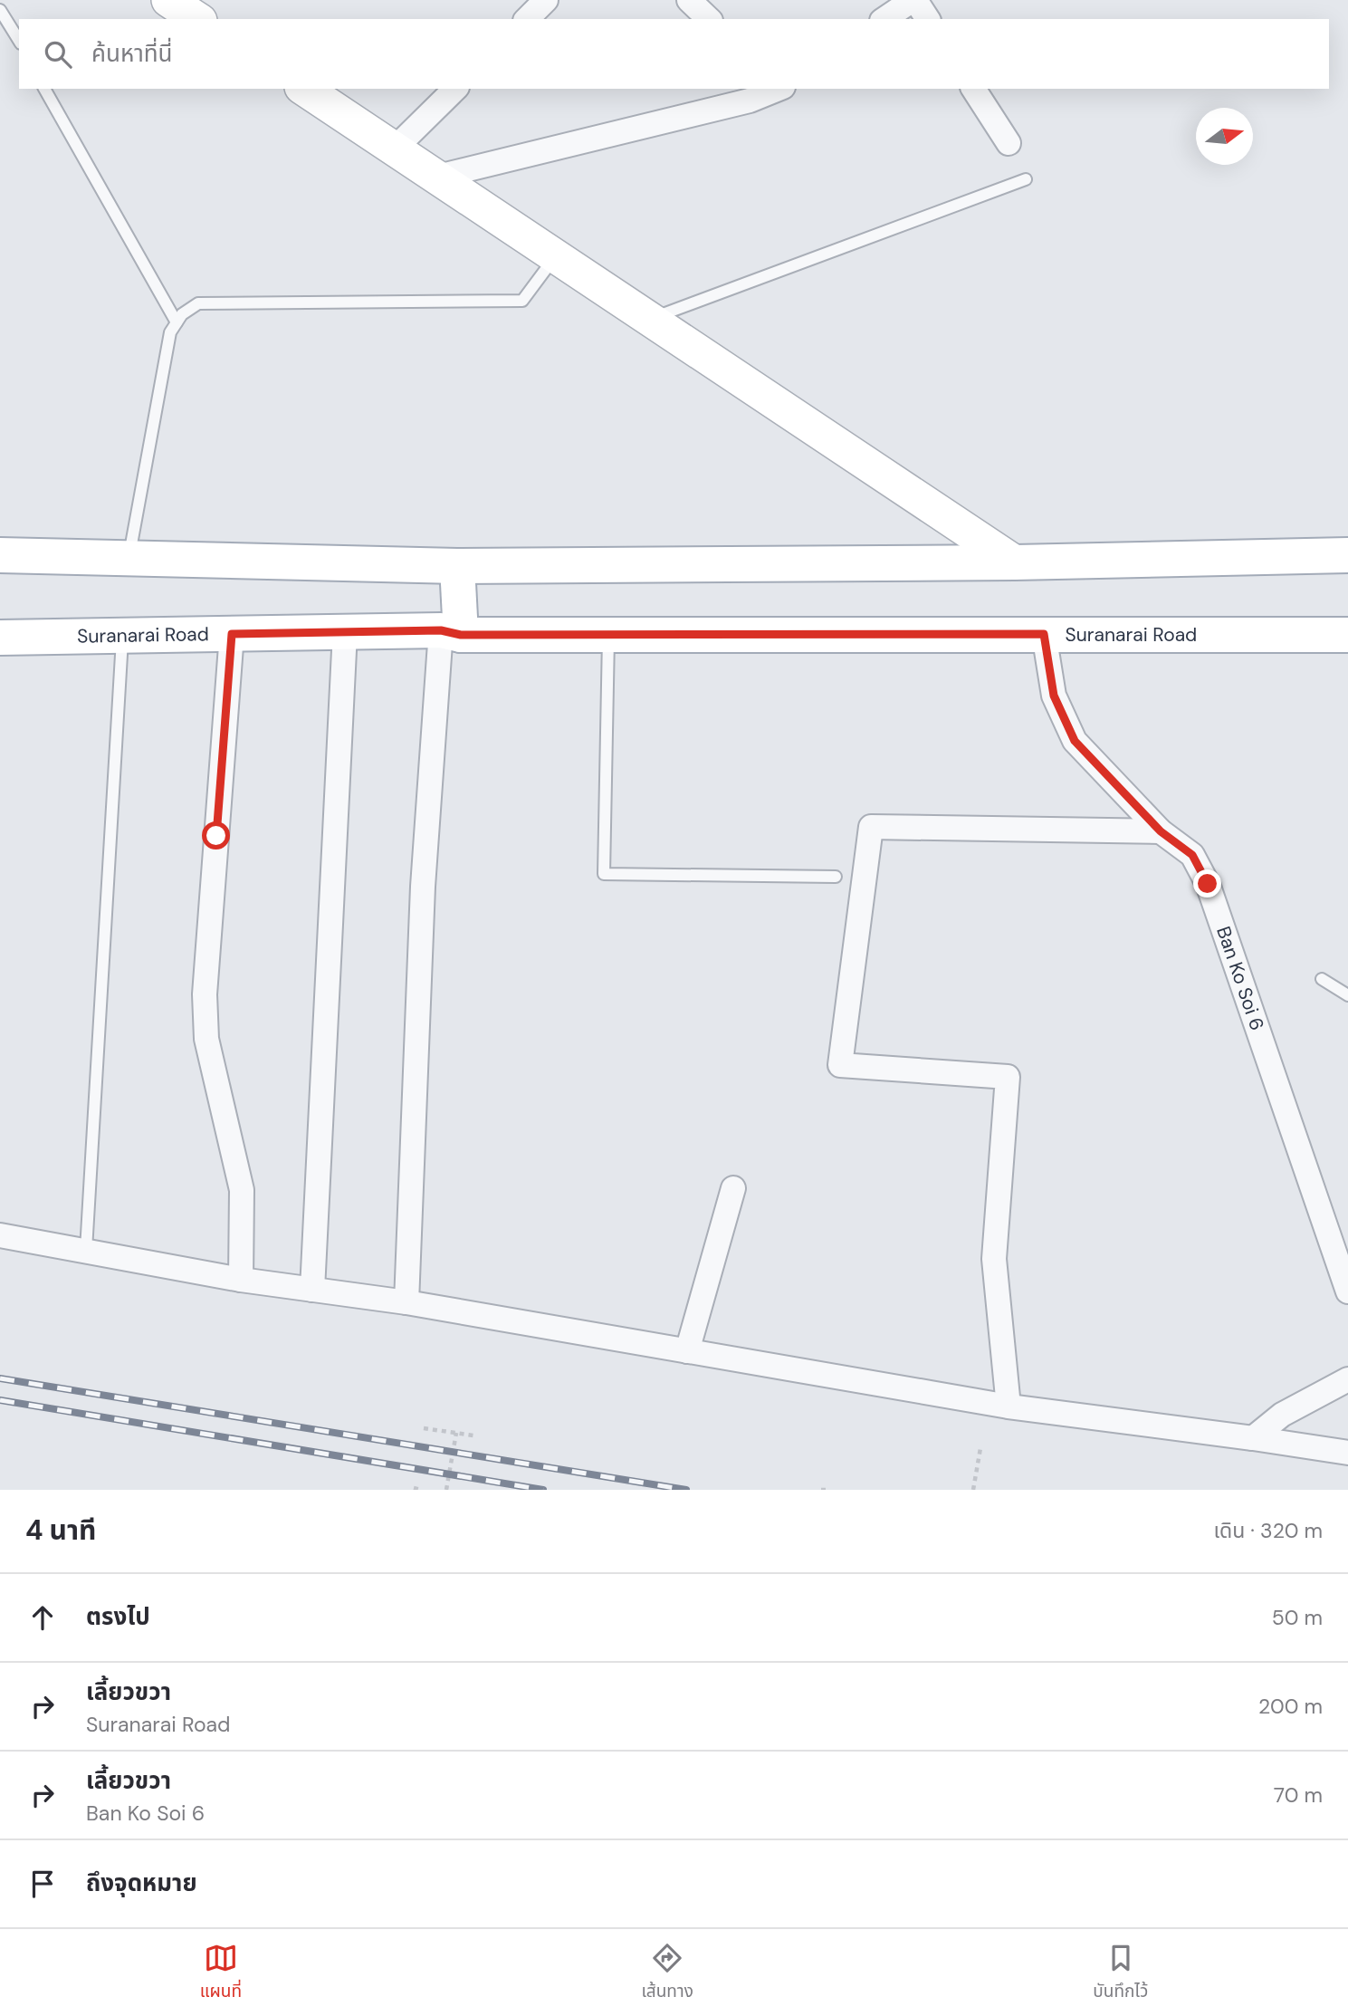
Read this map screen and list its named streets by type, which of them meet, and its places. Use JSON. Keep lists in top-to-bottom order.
{
  "streets": {
    "main road": ["Suranarai Road"],
    "street": ["Ban Ko Soi 6"]
  },
  "crossings": [
    ["Suranarai Road", "Ban Ko Soi 6"]
  ],
  "north": "right",
  "page": {
    "search": "ค้นหาที่นี่",
    "heading": ["4 นาที", "เดิน · 320 m"],
    "list": [
      ["ตรงไป", "50 m"],
      ["เลี้ยวขวา", "Suranarai Road", "200 m"],
      ["เลี้ยวขวา", "Ban Ko Soi 6", "70 m"],
      "ถึงจุดหมาย"
    ],
    "nav": ["แผนที่", "เส้นทาง", "บันทึกไว้"]
  }
}
